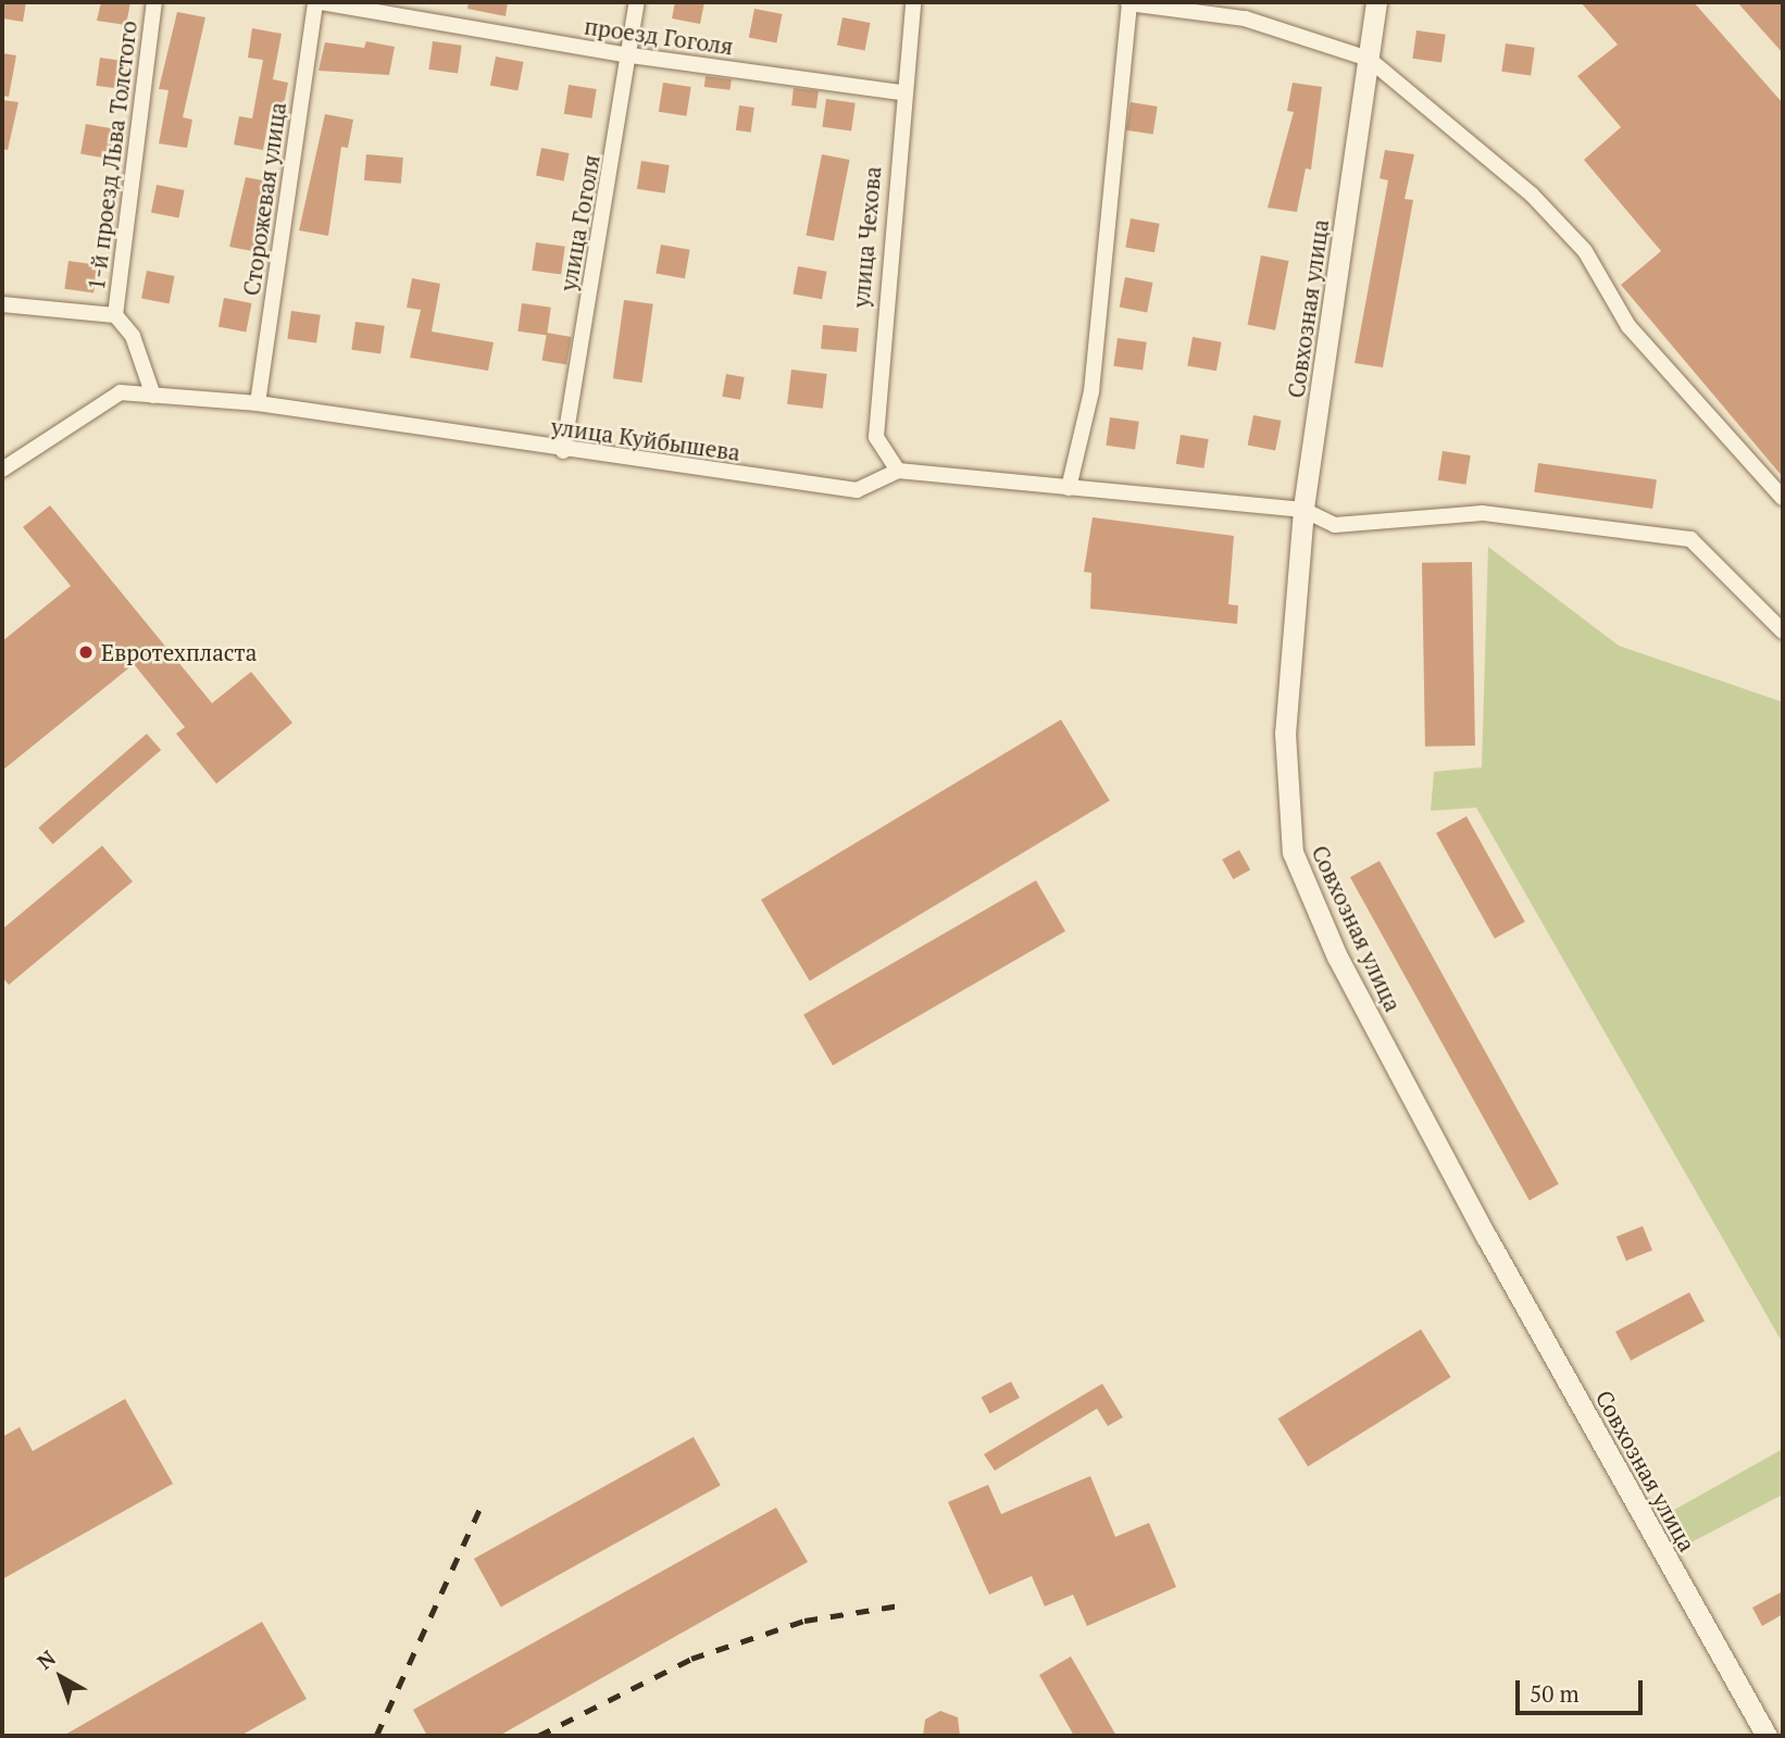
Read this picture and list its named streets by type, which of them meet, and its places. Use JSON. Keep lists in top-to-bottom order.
{
  "streets": {
    "street": [
      "проезд Гоголя",
      "1-й проезд Льва Толстого",
      "Сторожевая улица",
      "улица Гоголя",
      "улица Чехова",
      "Совхозная улица",
      "улица Куйбышева"
    ]
  },
  "crossings": [
    ["проезд Гоголя", "Сторожевая улица"],
    ["проезд Гоголя", "улица Гоголя"],
    ["проезд Гоголя", "улица Чехова"],
    ["1-й проезд Льва Толстого", "улица Куйбышева"],
    ["Сторожевая улица", "улица Куйбышева"],
    ["улица Гоголя", "улица Куйбышева"],
    ["улица Чехова", "улица Куйбышева"]
  ],
  "places": ["Евротехпласта"],
  "scale_bar": "50 m",
  "north": "top left"
}
